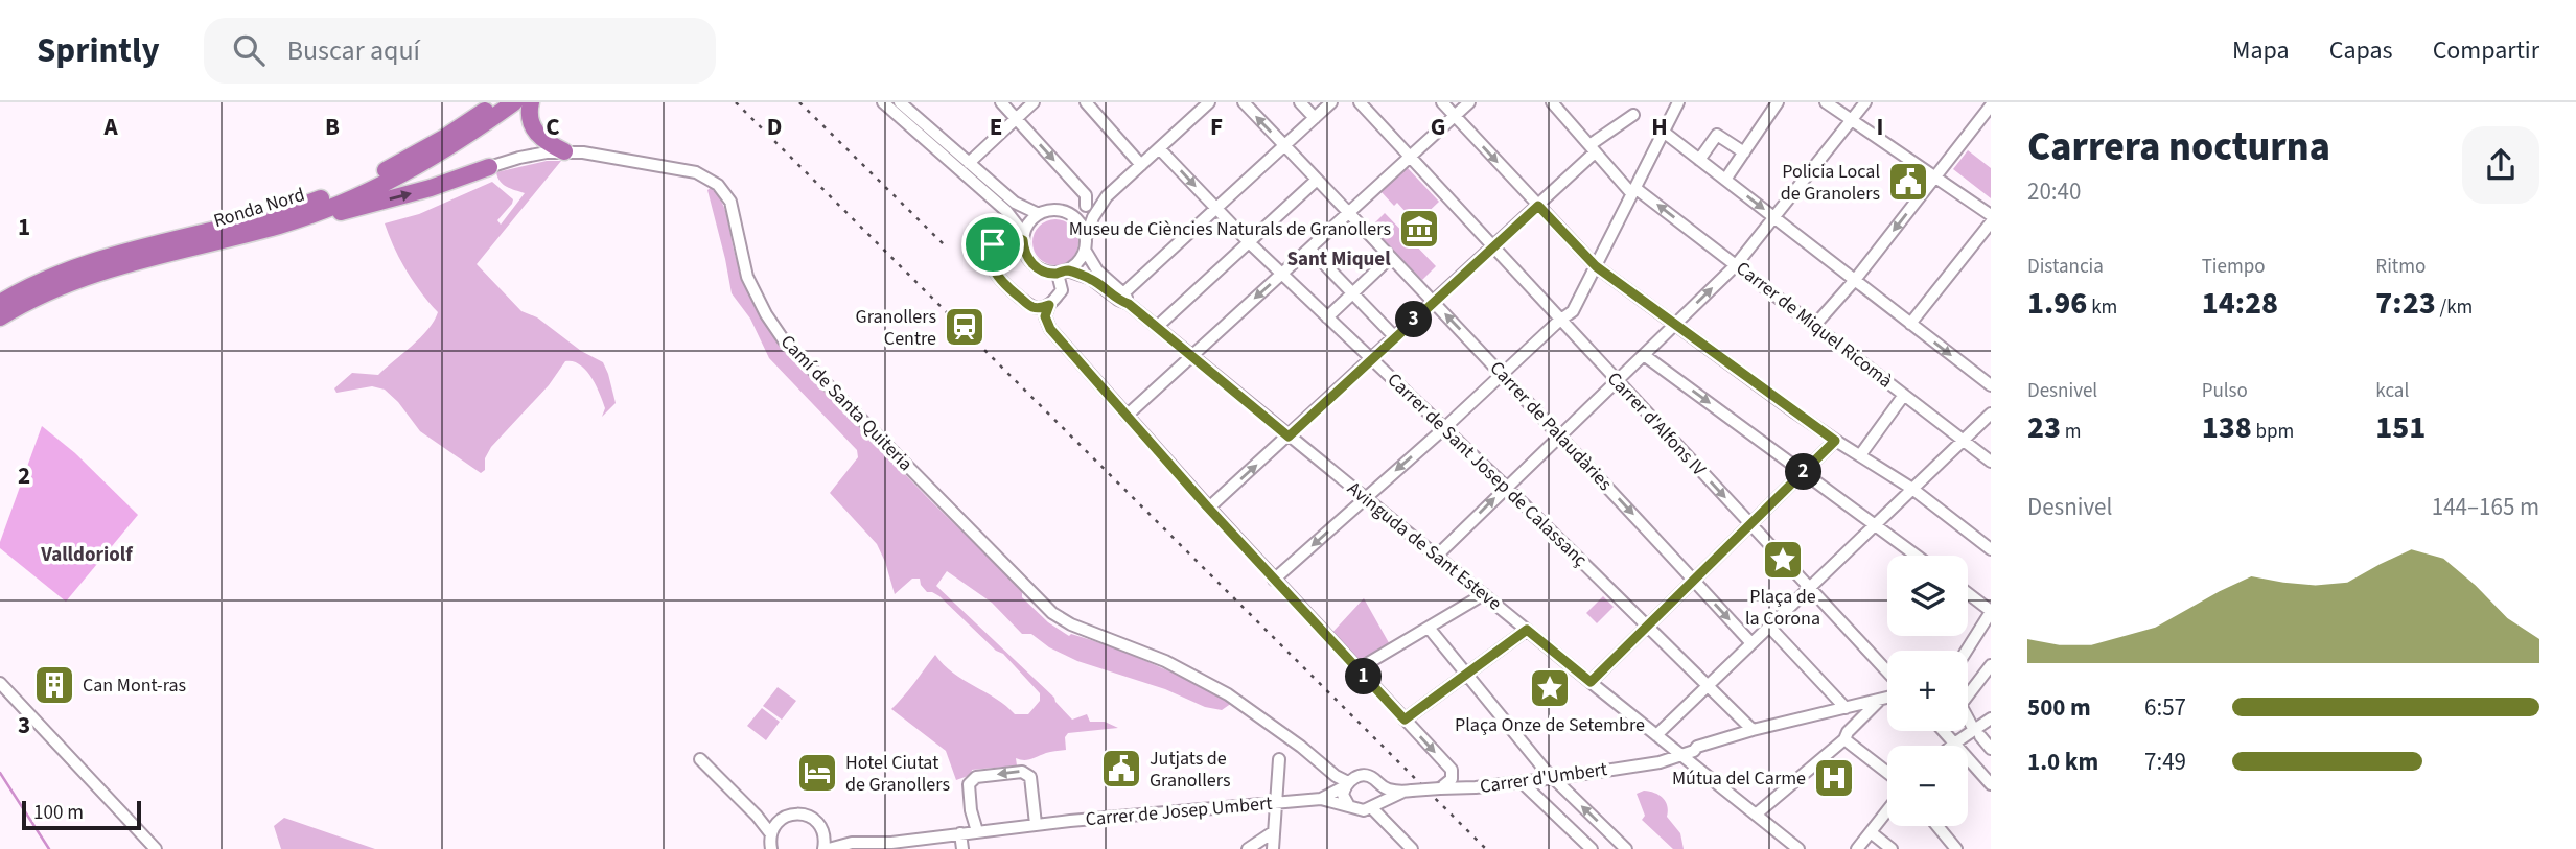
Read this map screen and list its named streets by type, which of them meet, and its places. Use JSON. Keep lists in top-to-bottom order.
{
  "streets": {
    "highway": ["Ronda Nord"],
    "street": [
      "Carrer de Miquel Ricomà",
      "Camí de Santa Quiteria",
      "Carrer d'Alfons IV",
      "Carrer de Palaudàries",
      "Carrer de Sant Josep de Calassanç",
      "Avinguda de Sant Esteve",
      "Carrer d'Umbert",
      "Carrer de Josep Umbert"
    ]
  },
  "crossings": [
    ["Avinguda de Sant Esteve", "Carrer d'Umbert"]
  ],
  "districts": ["Sant Miquel", "Valldoriolf"],
  "places": {
    "public building": ["Policia Local de Granolers", "Jutjats de Granollers"],
    "museum": ["Museu de Ciències Naturals de Granollers"],
    "station": ["Granollers Centre"],
    "place": ["Plaça de la Corona", "Plaça Onze de Setembre"],
    "building": ["Can Mont-ras"],
    "hotel": ["Hotel Ciutat de Granollers"],
    "hospital": ["Mútua del Carme"]
  },
  "scale_bar": "100 m",
  "page": {
    "header": "Sprintly",
    "search": "Buscar aquí",
    "nav": ["Mapa", "Capas", "Compartir"],
    "heading": ["Carrera nocturna", "20:40"],
    "stats": [
      ["Distancia", "1.96 km"],
      ["Tiempo", "14:28"],
      ["Ritmo", "7:23 /km"],
      ["Desnivel", "23 m"],
      ["Pulso", "138 bpm"],
      ["kcal", "151"]
    ],
    "pins": ["3", "2", "1"],
    "chart": ["Desnivel", "144–165 m"],
    "map_buttons": ["+", "−"],
    "list": [
      {
        "name": "500 m",
        "note": "6:57"
      },
      {
        "name": "1.0 km",
        "note": "7:49"
      }
    ],
    "scale": "100 m"
  },
  "grid": {
    "columns": [
      "A",
      "B",
      "C",
      "D",
      "E",
      "F",
      "G",
      "H",
      "I"
    ],
    "rows": ["1", "2", "3"]
  }
}
